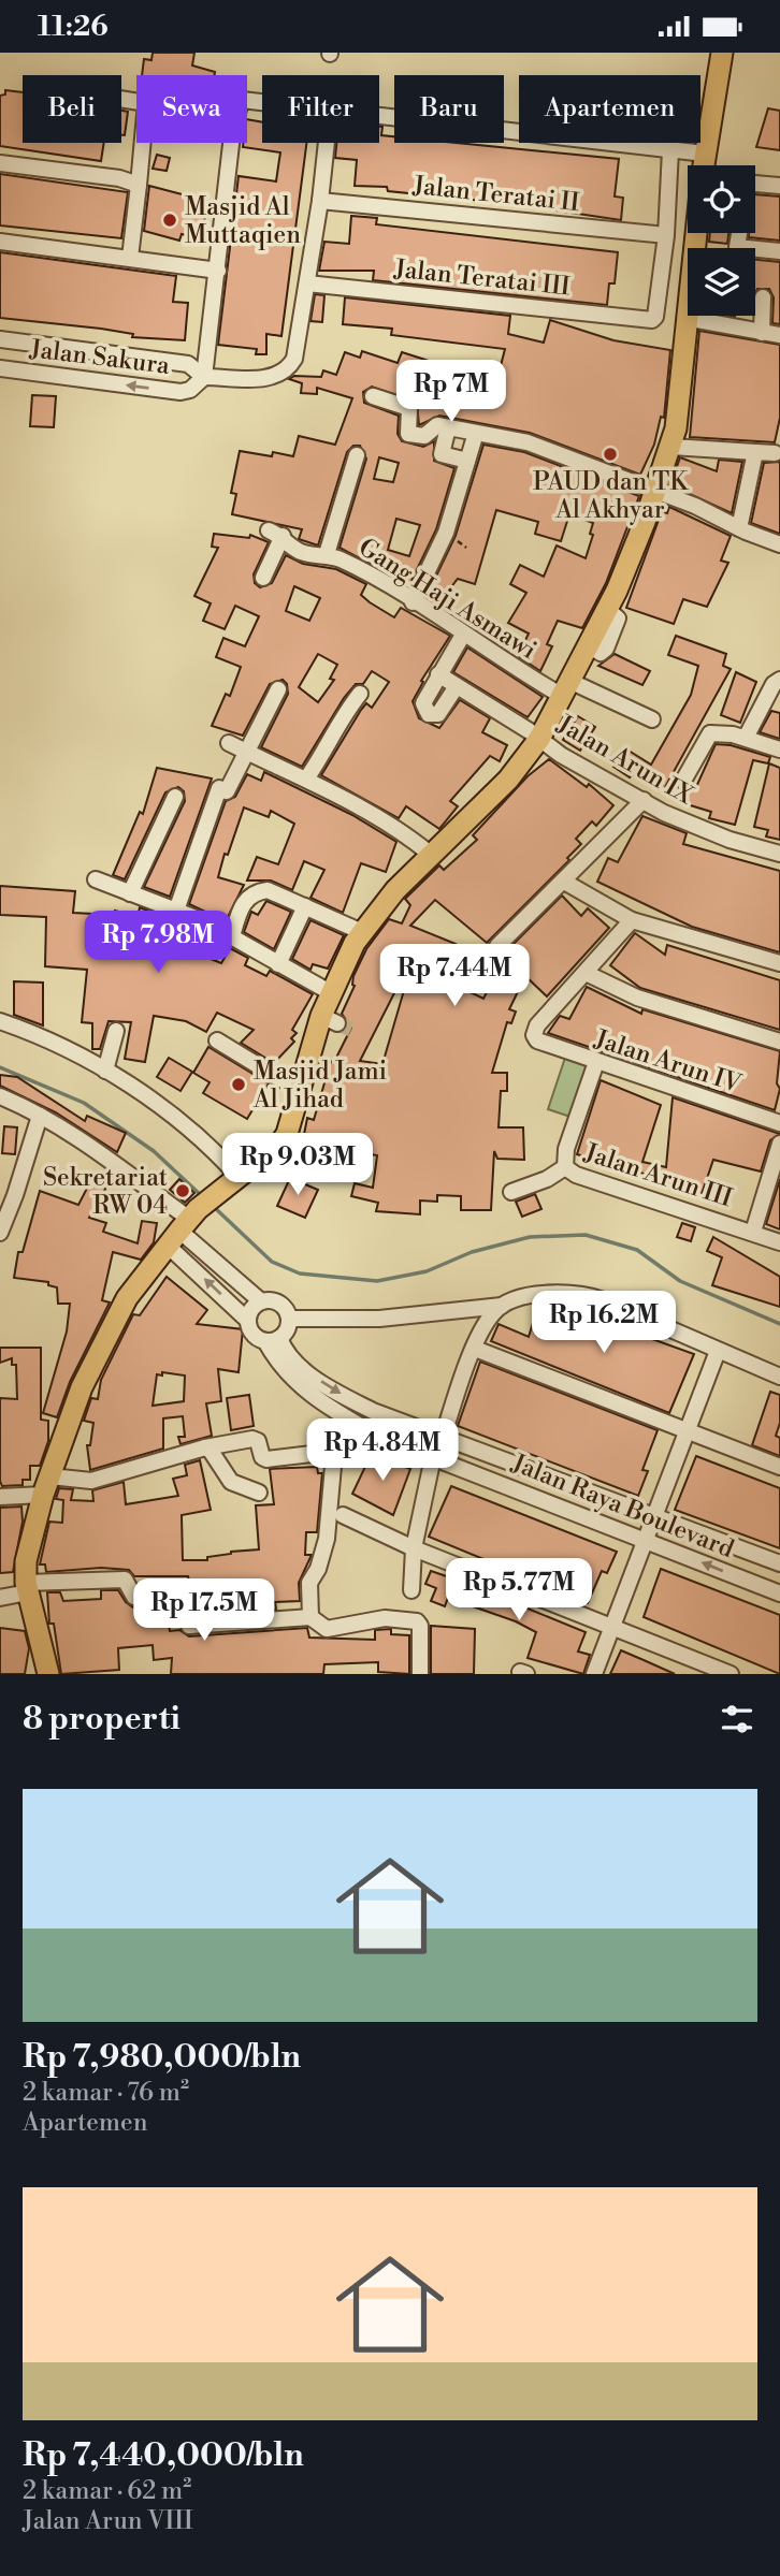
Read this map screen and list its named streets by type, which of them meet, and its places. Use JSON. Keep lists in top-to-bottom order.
{
  "streets": {
    "street": [
      "Jalan Teratai II",
      "Jalan Teratai III",
      "Jalan Sakura",
      "Gang Haji Asmawi",
      "Jalan Arun IX",
      "Jalan Arun IV",
      "Jalan Arun III",
      "Jalan Raya Boulevard"
    ]
  },
  "crossings": [
    ["Jalan Teratai II", "Jalan Teratai III"]
  ],
  "places": [
    "Masjid Al Muttaqien",
    "PAUD dan TK Al Akhyar",
    "Masjid Jami Al Jihad",
    "Sekretariat RW 04"
  ],
  "page": {
    "status": "11:26",
    "chip": [
      "Beli",
      "Sewa",
      "Filter",
      "Baru",
      "Apartemen"
    ],
    "price": [
      "Rp 7M",
      "Rp 7.98M",
      "Rp 7.44M",
      "Rp 9.03M",
      "Rp 16.2M",
      "Rp 4.84M",
      "Rp 5.77M",
      "Rp 17.5M"
    ],
    "heading": "8 properti",
    "list": [
      {
        "name": "Rp 7,980,000/bln",
        "note": "2 kamar · 76 m² · Apartemen"
      },
      {
        "name": "Rp 7,440,000/bln",
        "note": "2 kamar · 62 m² · Jalan Arun VIII"
      }
    ]
  }
}
